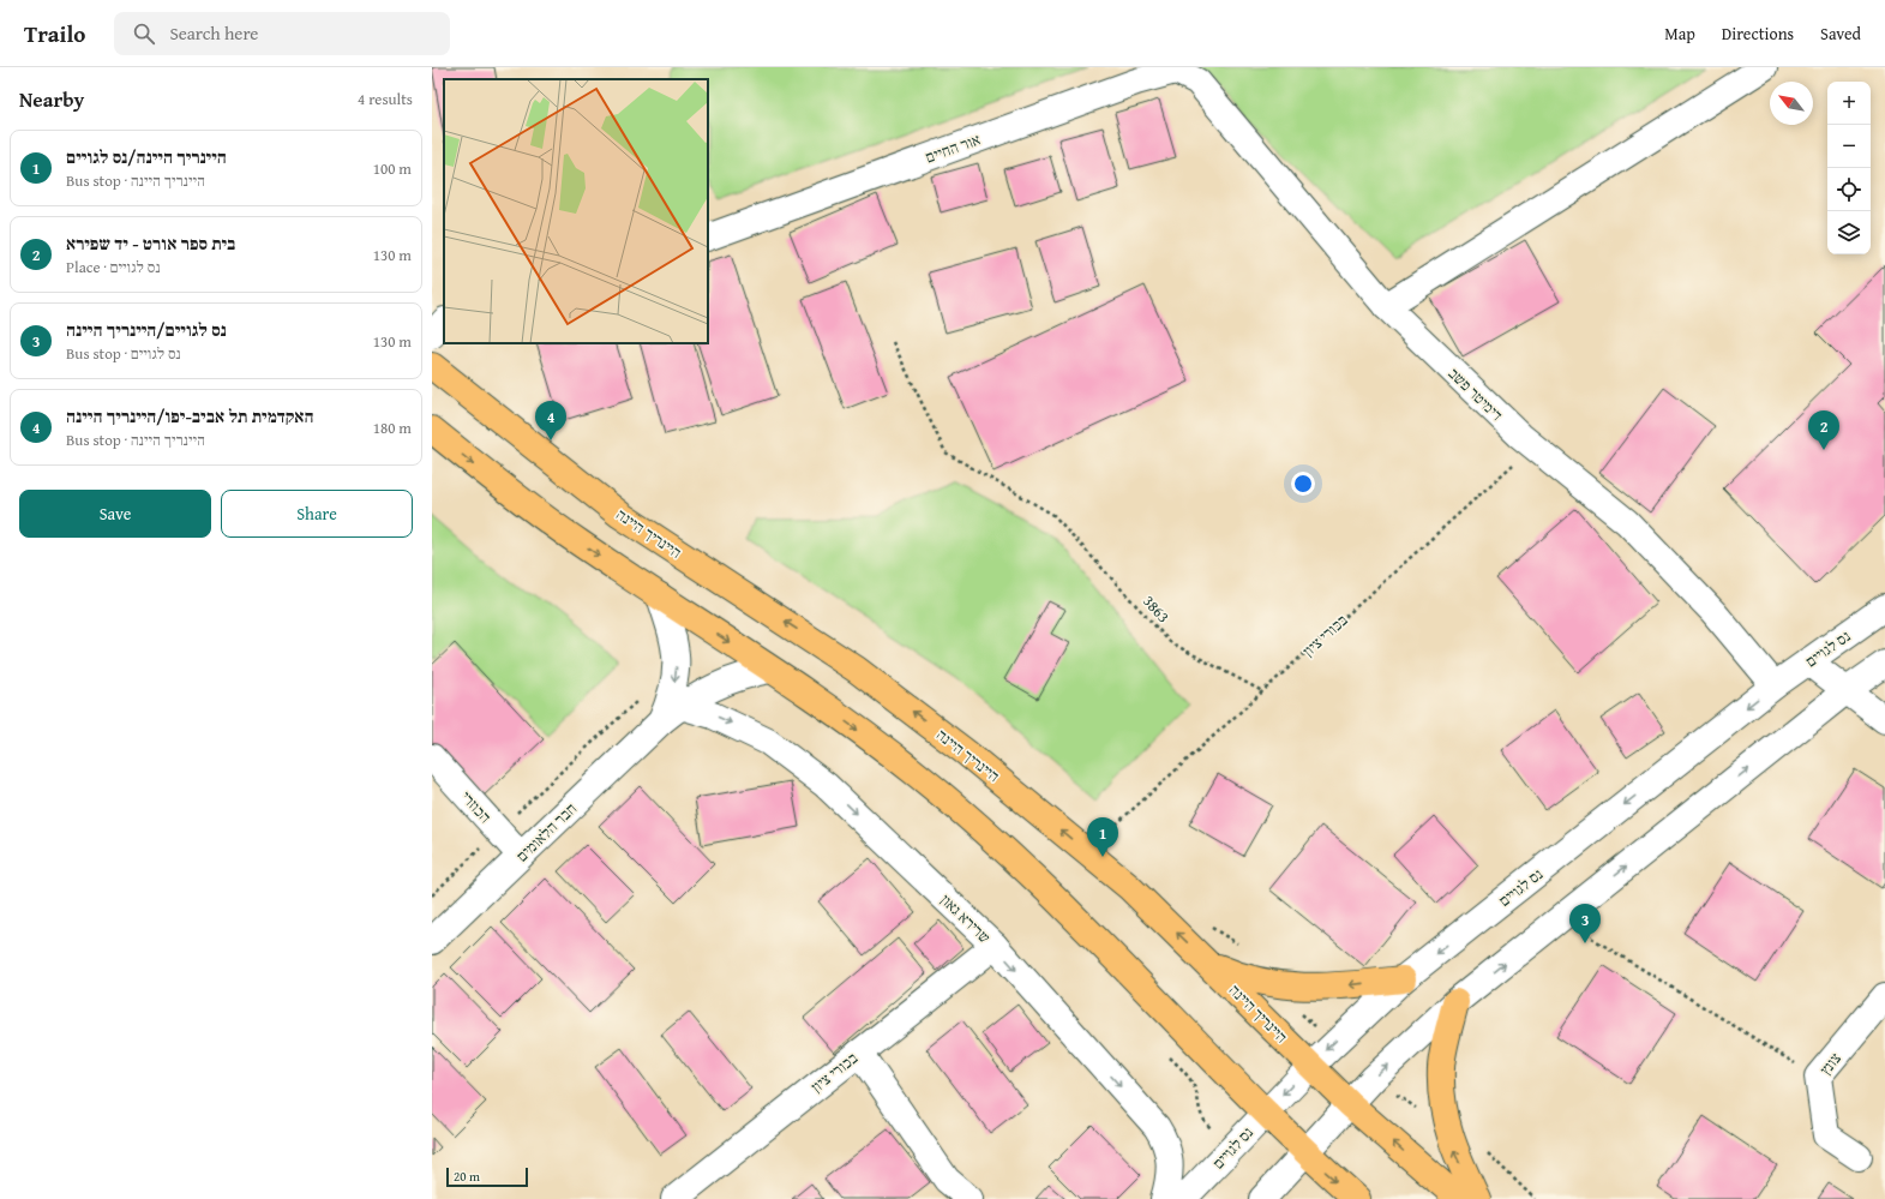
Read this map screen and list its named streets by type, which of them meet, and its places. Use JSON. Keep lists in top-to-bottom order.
{
  "streets": {
    "main road": ["היינריך היינה"],
    "street": [
      "אור החיים",
      "דימיטר פשב",
      "בכורי ציון",
      "נס לגויים",
      "הכוזרי",
      "חבר הלאומים",
      "שרירא גאון",
      "צונץ"
    ],
    "path": ["3863"]
  },
  "crossings": [
    ["אור החיים", "דימיטר פשב"],
    ["דימיטר פשב", "בכורי ציון"],
    ["דימיטר פשב", "נס לגויים"],
    ["היינריך היינה", "נס לגויים"],
    ["3863", "בכורי ציון"],
    ["בכורי ציון", "שרירא גאון"],
    ["הכוזרי", "חבר הלאומים"],
    ["חבר הלאומים", "שרירא גאון"]
  ],
  "one_way": ["שרירא גאון"],
  "scale_bar": "20 m",
  "north": "top left",
  "page": {
    "header": "Trailo",
    "search": "Search here",
    "nav": ["Map", "Directions", "Saved"],
    "heading": ["Nearby", "4 results"],
    "map_buttons": ["+", "−"],
    "list": [
      {
        "mark": "1",
        "name": "היינריך היינה/נס לגויים",
        "note": "Bus stop · היינריך היינה",
        "value": "100 m"
      },
      {
        "mark": "2",
        "name": "בית ספר אורט - יד שפירא",
        "note": "Place · נס לגויים",
        "value": "130 m"
      },
      {
        "mark": "3",
        "name": "נס לגויים/היינריך היינה",
        "note": "Bus stop · נס לגויים",
        "value": "130 m"
      },
      {
        "mark": "4",
        "name": "האקדמית תל אביב-יפו/היינריך היינה",
        "note": "Bus stop · היינריך היינה",
        "value": "180 m"
      }
    ],
    "pins": [
      "4",
      "2",
      "1",
      "3"
    ],
    "buttons": ["Save", "Share"],
    "scale": "20 m"
  }
}
